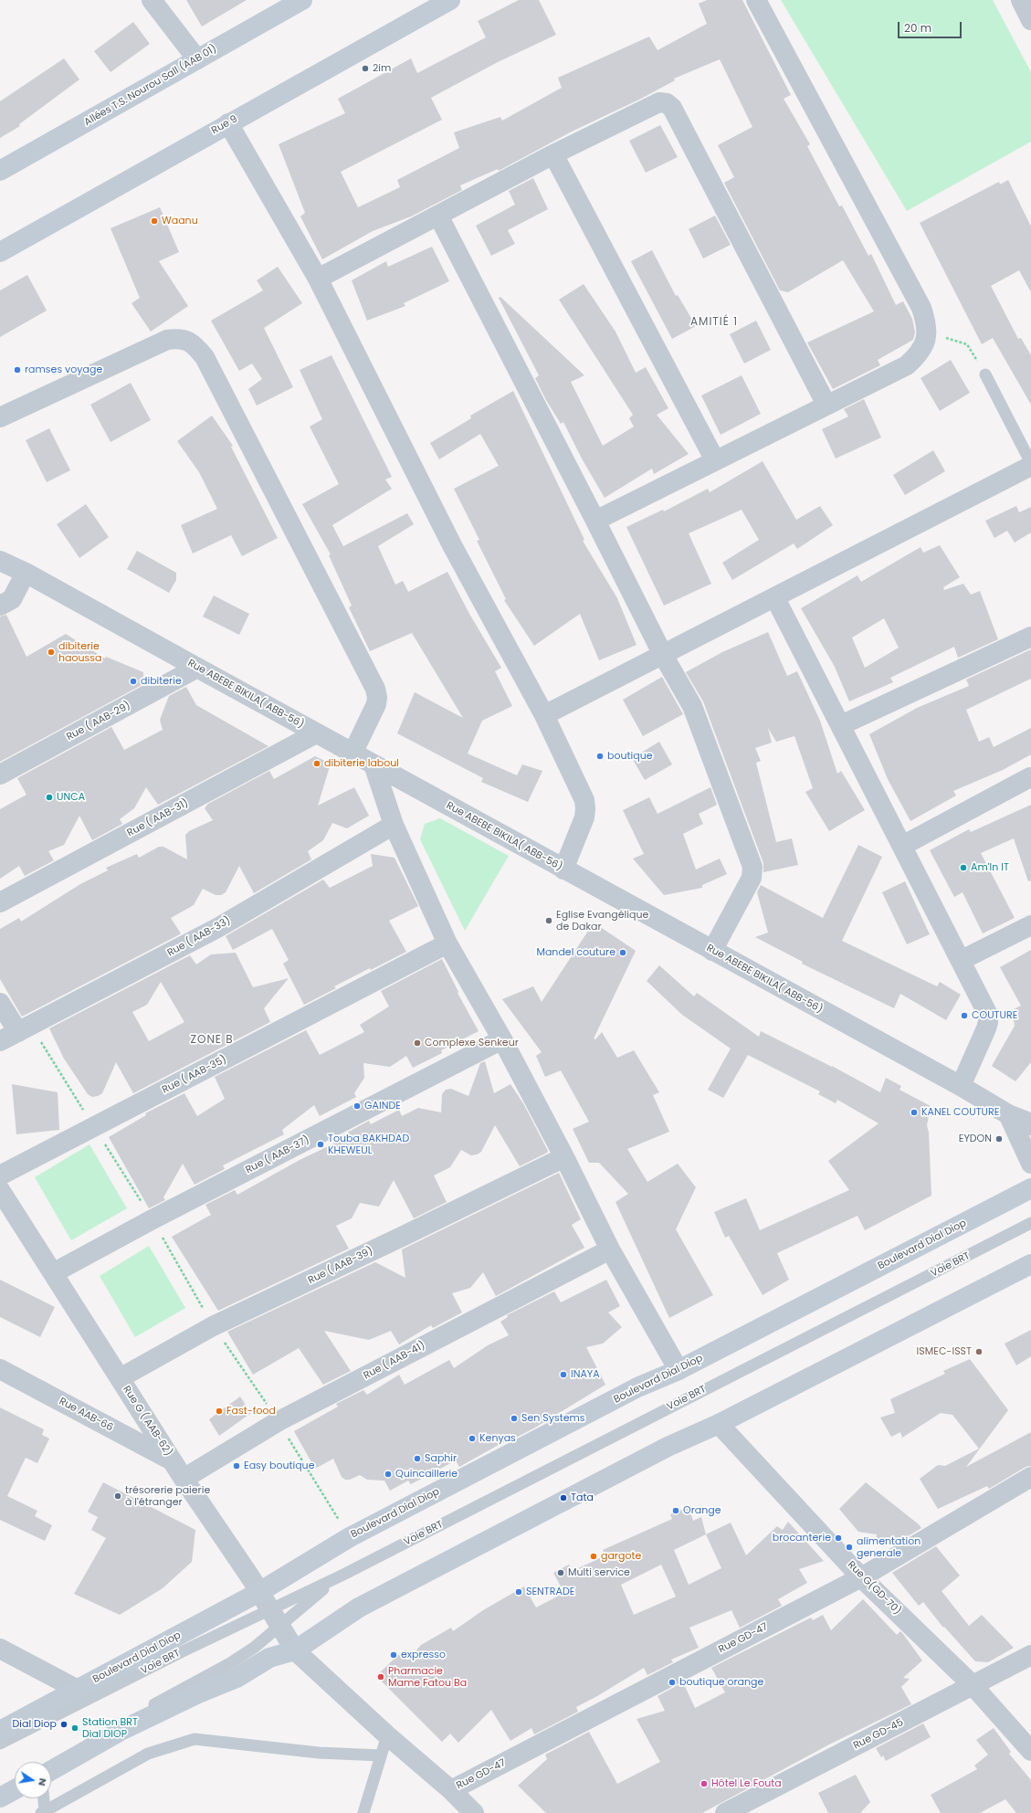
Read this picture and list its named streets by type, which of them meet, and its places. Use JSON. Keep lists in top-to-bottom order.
{
  "streets": {
    "street": [
      "Allées T.S. Nourou Sall (AAB 01)",
      "Rue 9",
      "Rue ABEBE BIKILA( ABB-56)",
      "Rue ( AAB-29)",
      "Rue ( AAB-31)",
      "Rue ( AAB-33)",
      "Rue ( AAB-35)",
      "Rue ( AAB-37)",
      "Boulevard Dial Diop",
      "Rue ( AAB-39)",
      "Rue ( AAB-41)",
      "Rue AAB-66",
      "Rue G ( AAB-62)",
      "Rue G(GD-70)",
      "Rue GD-47",
      "Rue GD-45"
    ],
    "lane": ["Voie BRT"]
  },
  "crossings": [
    ["Rue ABEBE BIKILA( ABB-56)", "Rue ( AAB-29)"],
    ["Rue ABEBE BIKILA( ABB-56)", "Rue ( AAB-31)"],
    ["Rue ( AAB-37)", "Rue G ( AAB-62)"],
    ["Boulevard Dial Diop", "Rue G ( AAB-62)"],
    ["Voie BRT", "Rue G ( AAB-62)"],
    ["Rue ( AAB-39)", "Rue G ( AAB-62)"],
    ["Rue ( AAB-41)", "Rue G ( AAB-62)"],
    ["Rue AAB-66", "Rue G ( AAB-62)"],
    ["Rue G ( AAB-62)", "Rue GD-47"],
    ["Rue G(GD-70)", "Rue GD-47"],
    ["Rue G(GD-70)", "Rue GD-45"]
  ],
  "districts": ["AMITIÉ 1", "ZONE B"],
  "places": [
    "2im",
    "Waanu",
    "ramses voyage",
    "dibiterie haoussa",
    "dibiterie",
    "boutique",
    "dibiterie laboul",
    "UNCA",
    "Am'In IT",
    "Eglise Evangélique de Dakar",
    "Mandel couture",
    "COUTURE",
    "Complexe Senkeur",
    "GAINDE",
    "KANEL COUTURE",
    "EYDON",
    "Touba BAKHDAD KHEWEUL",
    "ISMEC-ISST",
    "INAYA",
    "Fast-food",
    "Sen Systems",
    "Kenyas",
    "Saphir",
    "Easy boutique",
    "Quincaillerie",
    "trésorerie paierie à l'étranger",
    "Tata",
    "Orange",
    "brocanterie",
    "alimentation generale",
    "gargote",
    "Multi service",
    "SENTRADE",
    "expresso",
    "Pharmacie Mame Fatou Ba",
    "boutique orange",
    "Dial Diop",
    "Station BRT Dial DIOP",
    "Hôtel Le Fouta"
  ],
  "scale_bar": "20 m",
  "north": "right"
}
